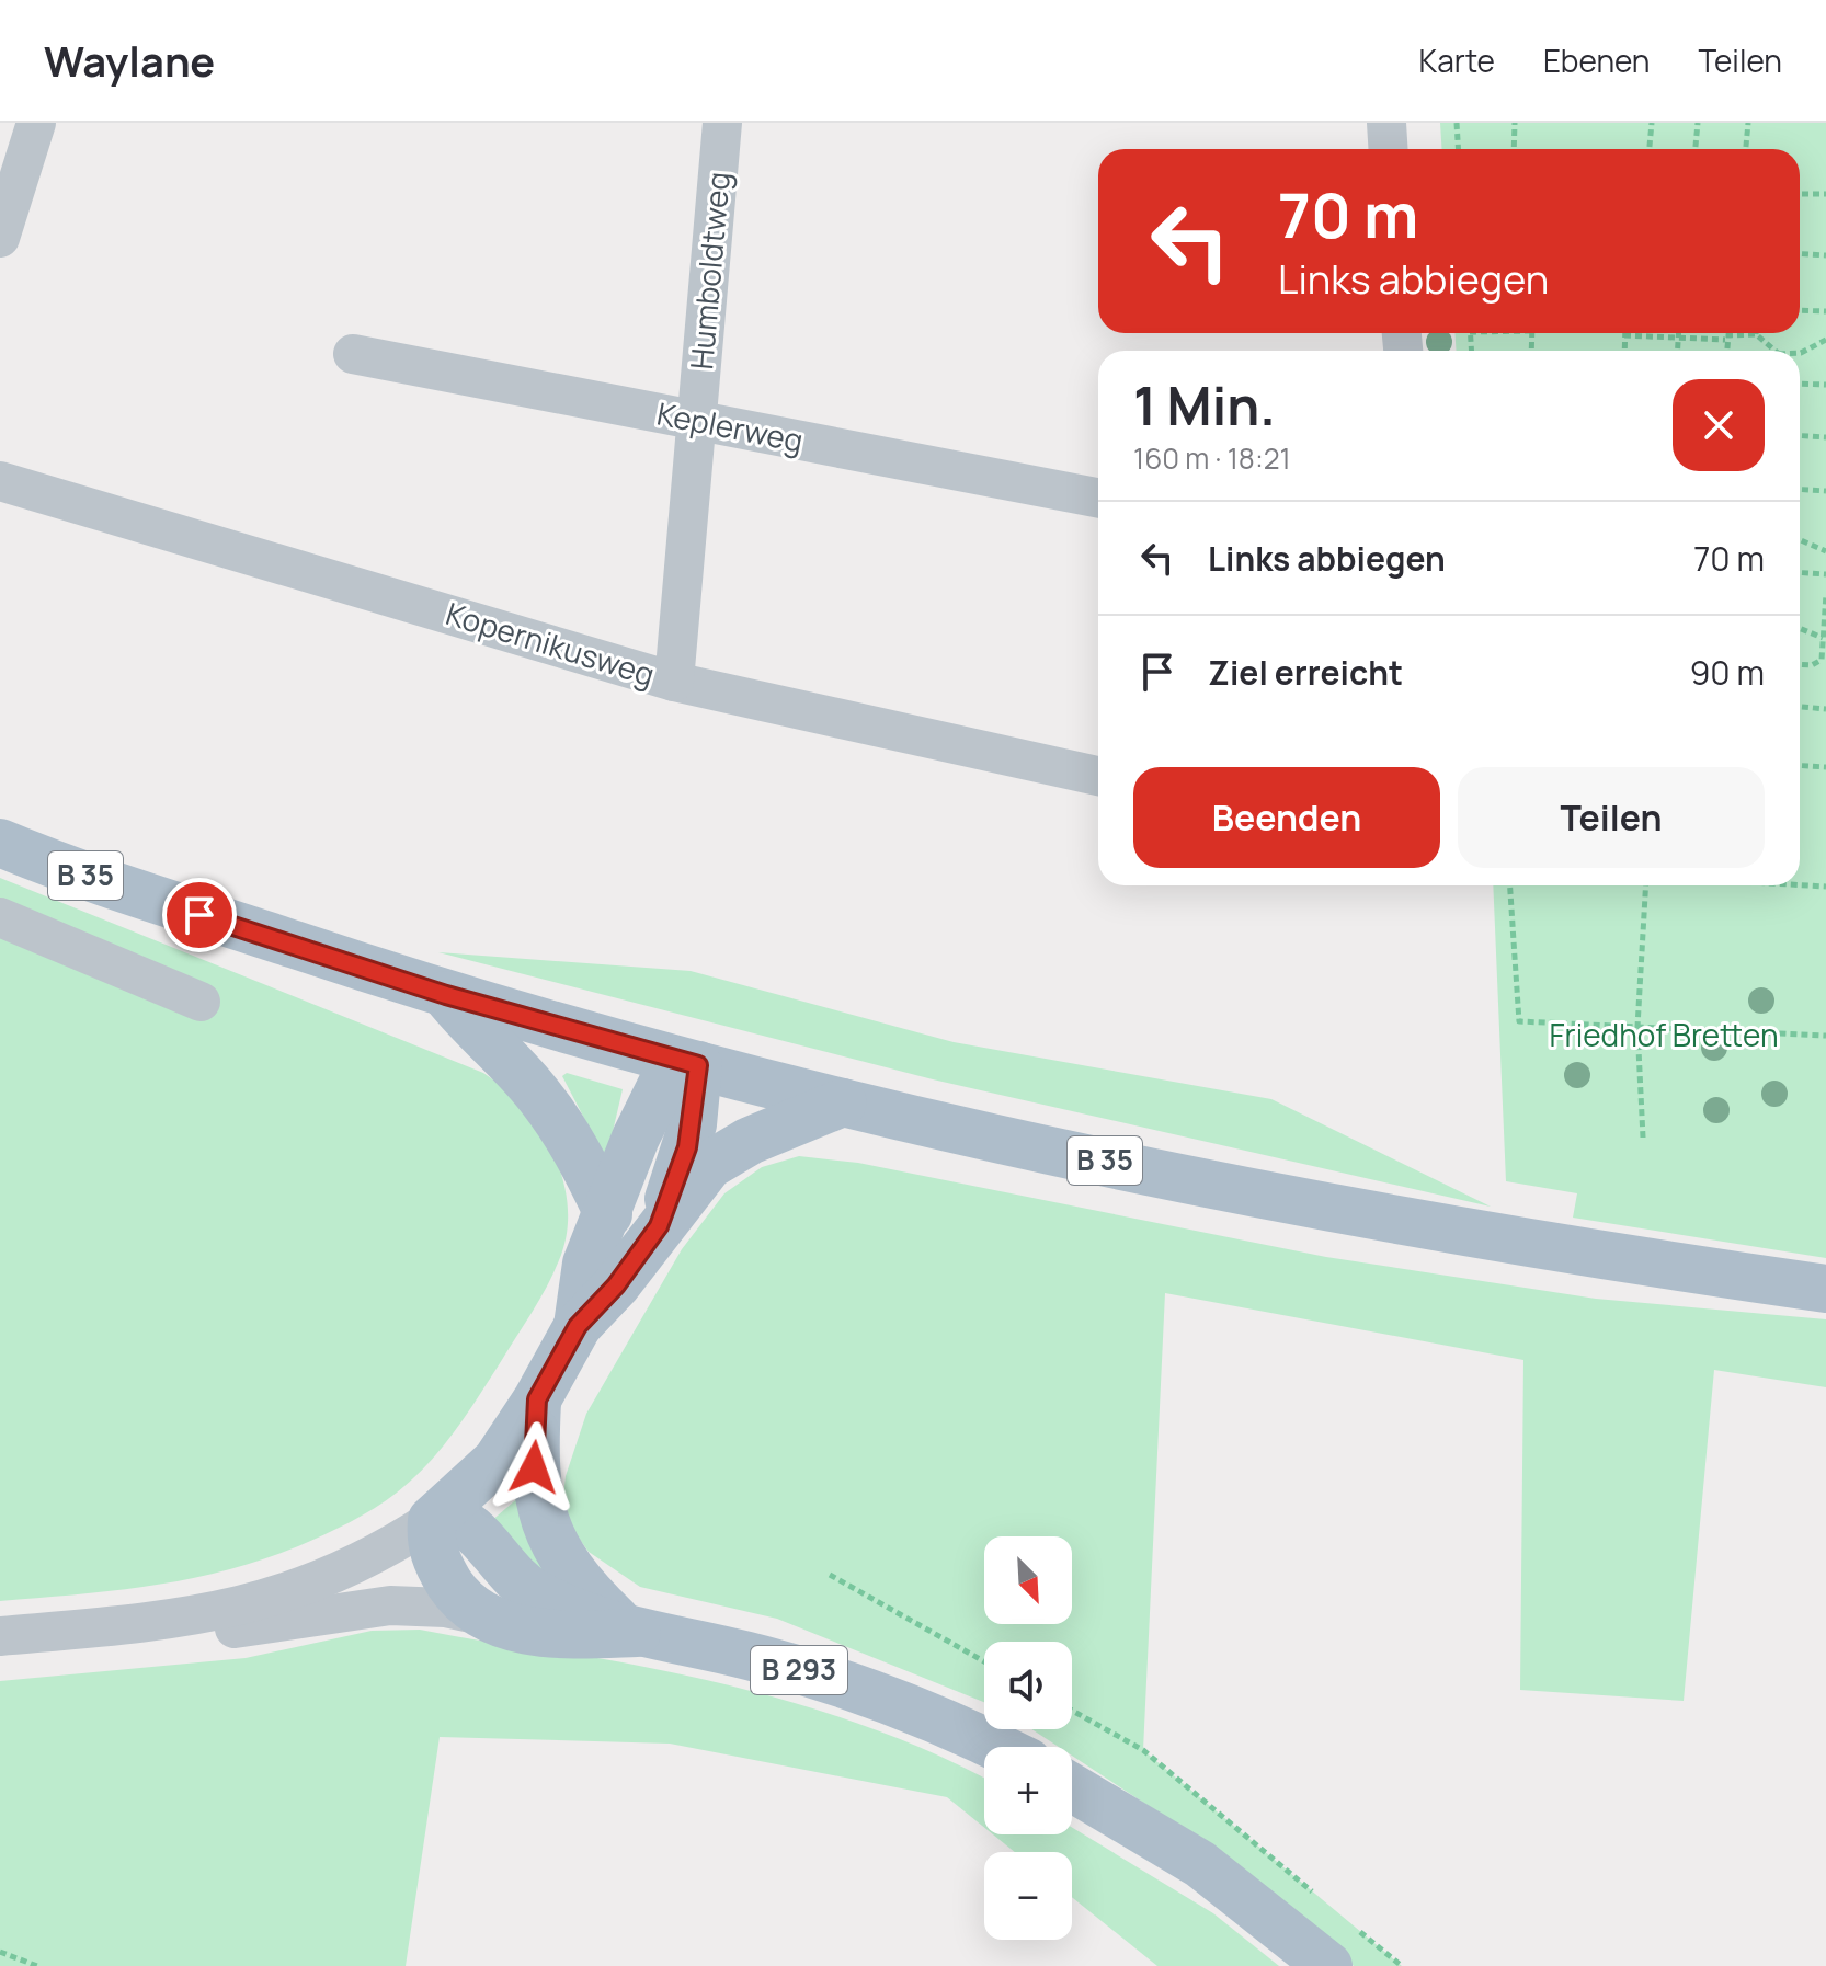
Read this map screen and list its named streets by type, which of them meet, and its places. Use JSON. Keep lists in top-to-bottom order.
{
  "streets": {
    "main road": ["B 35", "B 293"],
    "street": ["Humboldtweg", "Keplerweg", "Kopernikusweg"]
  },
  "crossings": [
    ["Humboldtweg", "Keplerweg"],
    ["Humboldtweg", "Kopernikusweg"],
    ["B 35", "B 293"]
  ],
  "parks": ["Friedhof Bretten"],
  "north": "bottom right",
  "page": {
    "header": "Waylane",
    "nav": ["Karte", "Ebenen", "Teilen"],
    "turn": ["70 m", "Links abbiegen"],
    "heading": ["1 Min.", "160 m · 18:21"],
    "list": [
      {
        "name": "Links abbiegen",
        "value": "70 m"
      },
      {
        "name": "Ziel erreicht",
        "value": "90 m"
      }
    ],
    "buttons": ["Beenden", "Teilen"],
    "map_buttons": ["+", "−"]
  }
}
